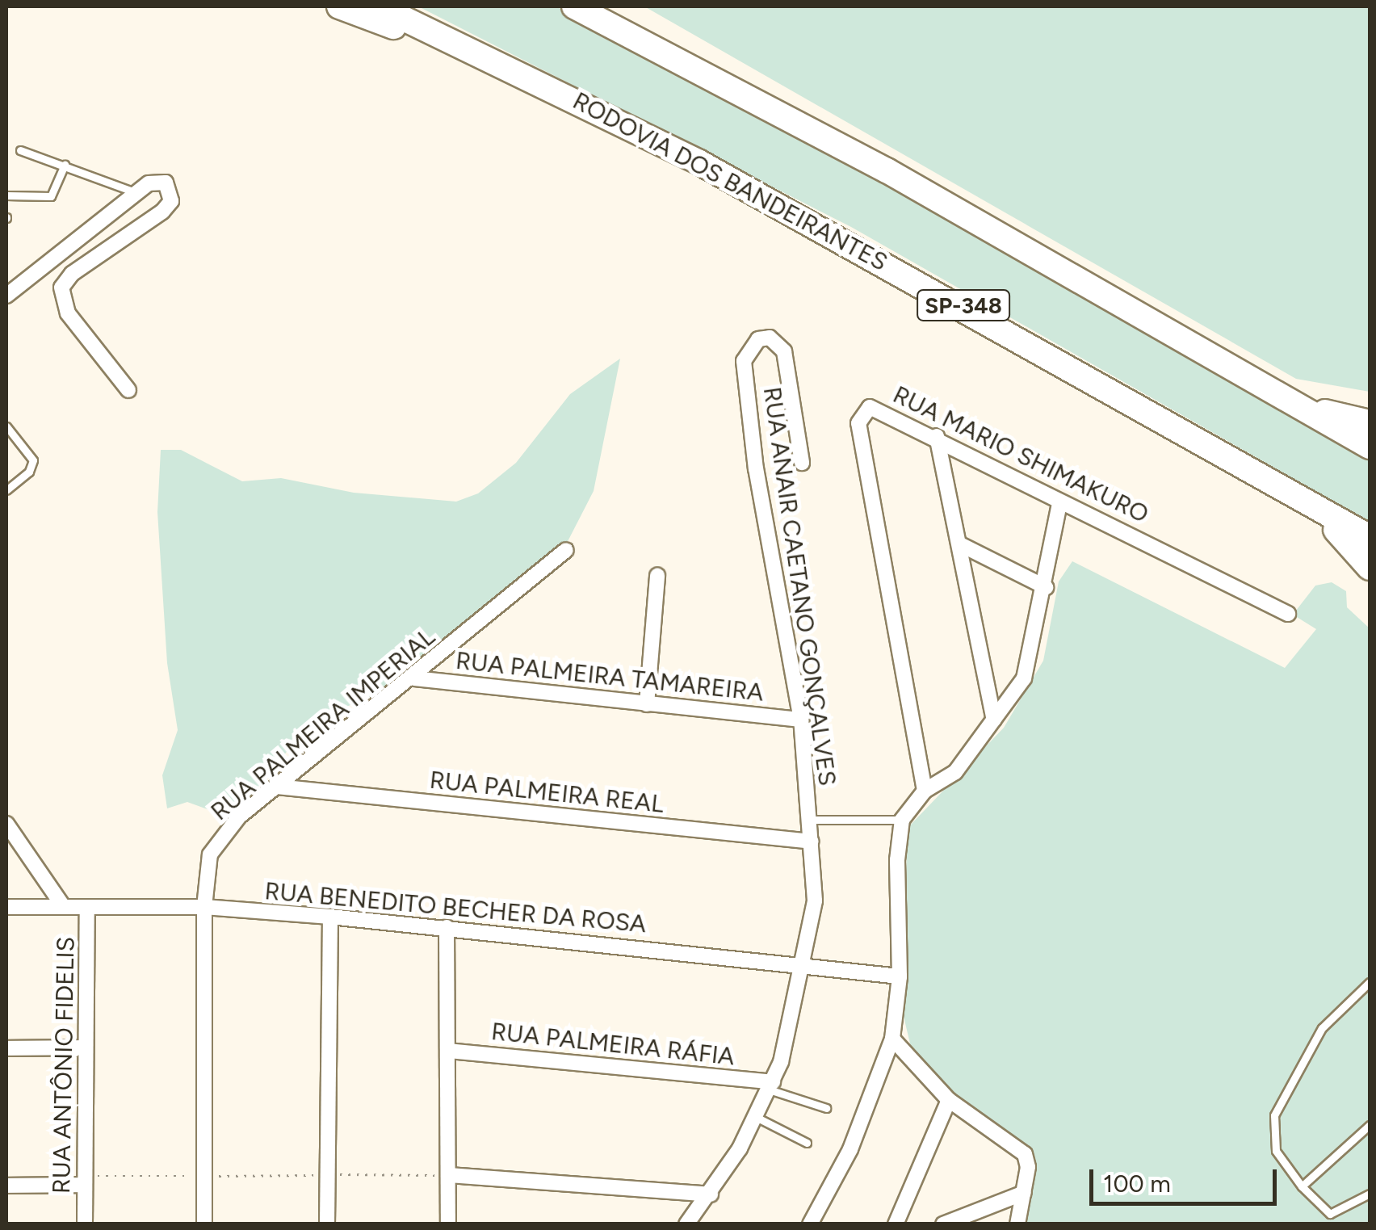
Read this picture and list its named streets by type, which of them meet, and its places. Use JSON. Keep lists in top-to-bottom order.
{
  "streets": {
    "highway": ["RODOVIA DOS BANDEIRANTES", "SP-348"],
    "street": [
      "RUA MARIO SHIMAKURO",
      "RUA ANAIR CAETANO GONÇALVES",
      "RUA PALMEIRA TAMAREIRA",
      "RUA PALMEIRA IMPERIAL",
      "RUA PALMEIRA REAL",
      "RUA BENEDITO BECHER DA ROSA",
      "RUA PALMEIRA RÁFIA",
      "RUA ANTÔNIO FIDELIS"
    ]
  },
  "crossings": [
    ["RUA ANAIR CAETANO GONÇALVES", "RUA PALMEIRA TAMAREIRA"],
    ["RUA ANAIR CAETANO GONÇALVES", "RUA PALMEIRA REAL"],
    ["RUA ANAIR CAETANO GONÇALVES", "RUA BENEDITO BECHER DA ROSA"],
    ["RUA ANAIR CAETANO GONÇALVES", "RUA PALMEIRA RÁFIA"],
    ["RUA PALMEIRA TAMAREIRA", "RUA PALMEIRA IMPERIAL"],
    ["RUA PALMEIRA IMPERIAL", "RUA PALMEIRA REAL"],
    ["RUA PALMEIRA IMPERIAL", "RUA BENEDITO BECHER DA ROSA"],
    ["RUA BENEDITO BECHER DA ROSA", "RUA ANTÔNIO FIDELIS"]
  ],
  "scale_bar": "100 m"
}
